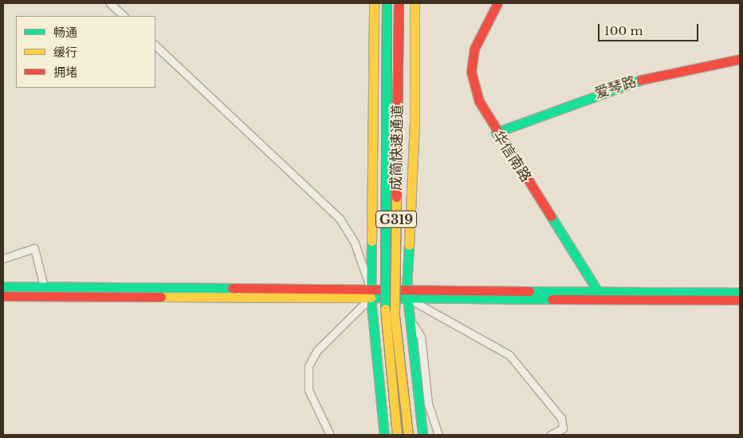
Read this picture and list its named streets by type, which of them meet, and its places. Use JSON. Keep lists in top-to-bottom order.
{
  "streets": {
    "main road": [
      "爱琴路",
      "成简快速通道",
      "华信南路",
      "G319"
    ]
  },
  "crossings": [
    ["爱琴路", "华信南路"]
  ],
  "legend": ["畅通", "缓行", "拥堵"],
  "scale_bar": "100 m"
}
